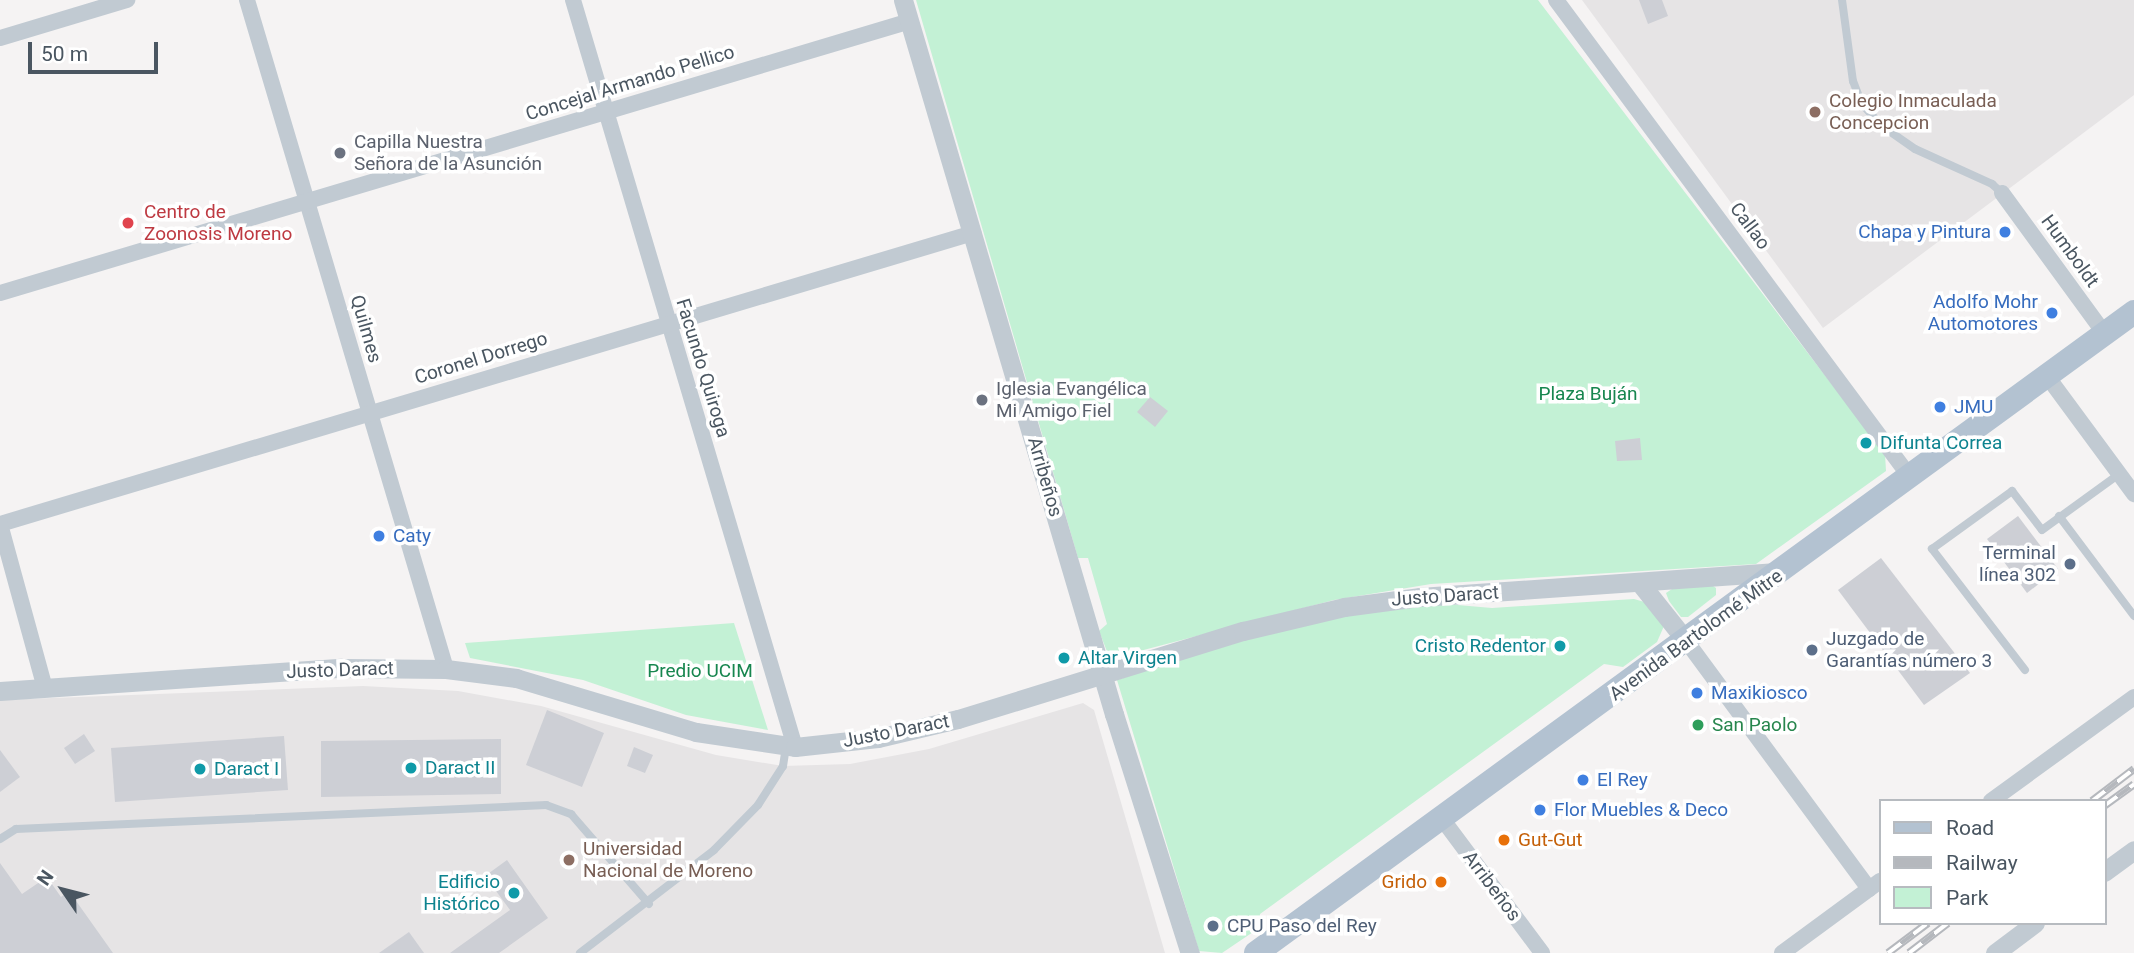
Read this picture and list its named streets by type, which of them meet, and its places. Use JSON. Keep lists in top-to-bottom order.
{
  "streets": {
    "main road": ["Avenida Bartolomé Mitre"],
    "street": [
      "Concejal Armando Pellico",
      "Callao",
      "Humboldt",
      "Quilmes",
      "Coronel Dorrego",
      "Facundo Quiroga",
      "Arribeños",
      "Justo Daract"
    ]
  },
  "crossings": [
    ["Concejal Armando Pellico", "Quilmes"],
    ["Concejal Armando Pellico", "Facundo Quiroga"],
    ["Concejal Armando Pellico", "Arribeños"],
    ["Callao", "Avenida Bartolomé Mitre"],
    ["Humboldt", "Avenida Bartolomé Mitre"],
    ["Quilmes", "Coronel Dorrego"],
    ["Quilmes", "Justo Daract"],
    ["Coronel Dorrego", "Facundo Quiroga"],
    ["Coronel Dorrego", "Arribeños"],
    ["Facundo Quiroga", "Justo Daract"],
    ["Arribeños", "Justo Daract"],
    ["Arribeños", "Avenida Bartolomé Mitre"],
    ["Justo Daract", "Avenida Bartolomé Mitre"]
  ],
  "parks": ["Plaza Buján", "Predio UCIM"],
  "places": [
    "Colegio Inmaculada Concepcion",
    "Capilla Nuestra Señora de la Asunción",
    "Centro de Zoonosis Moreno",
    "Chapa y Pintura",
    "Adolfo Mohr Automotores",
    "Iglesia Evangélica Mi Amigo Fiel",
    "JMU",
    "Difunta Correa",
    "Caty",
    "Terminal línea 302",
    "Cristo Redentor",
    "Juzgado de Garantías número 3",
    "Altar Virgen",
    "Maxikiosco",
    "San Paolo",
    "Daract II",
    "Daract I",
    "El Rey",
    "Flor Muebles & Deco",
    "Gut-Gut",
    "Universidad Nacional de Moreno",
    "Grido",
    "Edificio Histórico",
    "CPU Paso del Rey"
  ],
  "legend": ["Road", "Railway", "Park"],
  "scale_bar": "50 m",
  "north": "top left"
}
